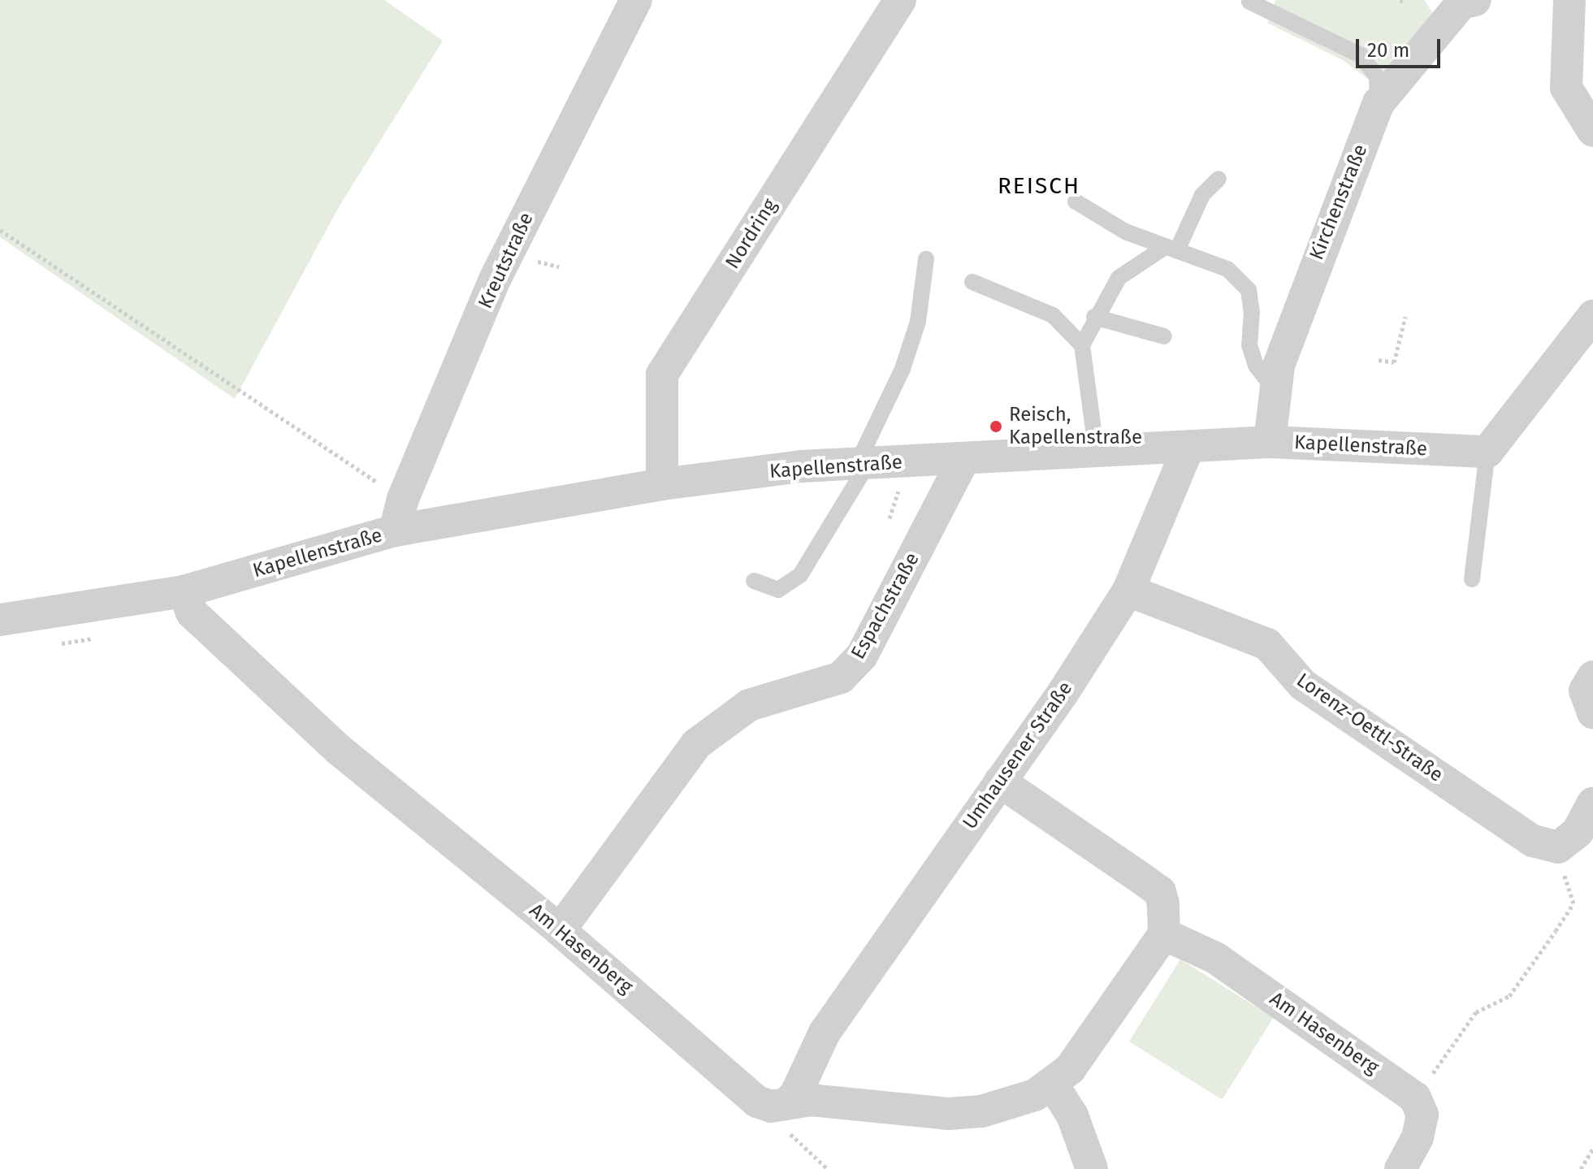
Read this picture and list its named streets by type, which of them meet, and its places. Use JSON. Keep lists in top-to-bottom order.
{
  "streets": {
    "street": [
      "Kirchenstraße",
      "Nordring",
      "Kreutstraße",
      "Kapellenstraße",
      "Espachstraße",
      "Lorenz-Oettl-Straße",
      "Umhausener Straße",
      "Am Hasenberg"
    ]
  },
  "crossings": [
    ["Kirchenstraße", "Kapellenstraße"],
    ["Nordring", "Kapellenstraße"],
    ["Kreutstraße", "Kapellenstraße"],
    ["Kapellenstraße", "Espachstraße"],
    ["Kapellenstraße", "Umhausener Straße"],
    ["Kapellenstraße", "Am Hasenberg"],
    ["Espachstraße", "Am Hasenberg"],
    ["Lorenz-Oettl-Straße", "Umhausener Straße"],
    ["Umhausener Straße", "Am Hasenberg"]
  ],
  "districts": ["REISCH"],
  "places": ["Reisch, Kapellenstraße"],
  "scale_bar": "20 m"
}
